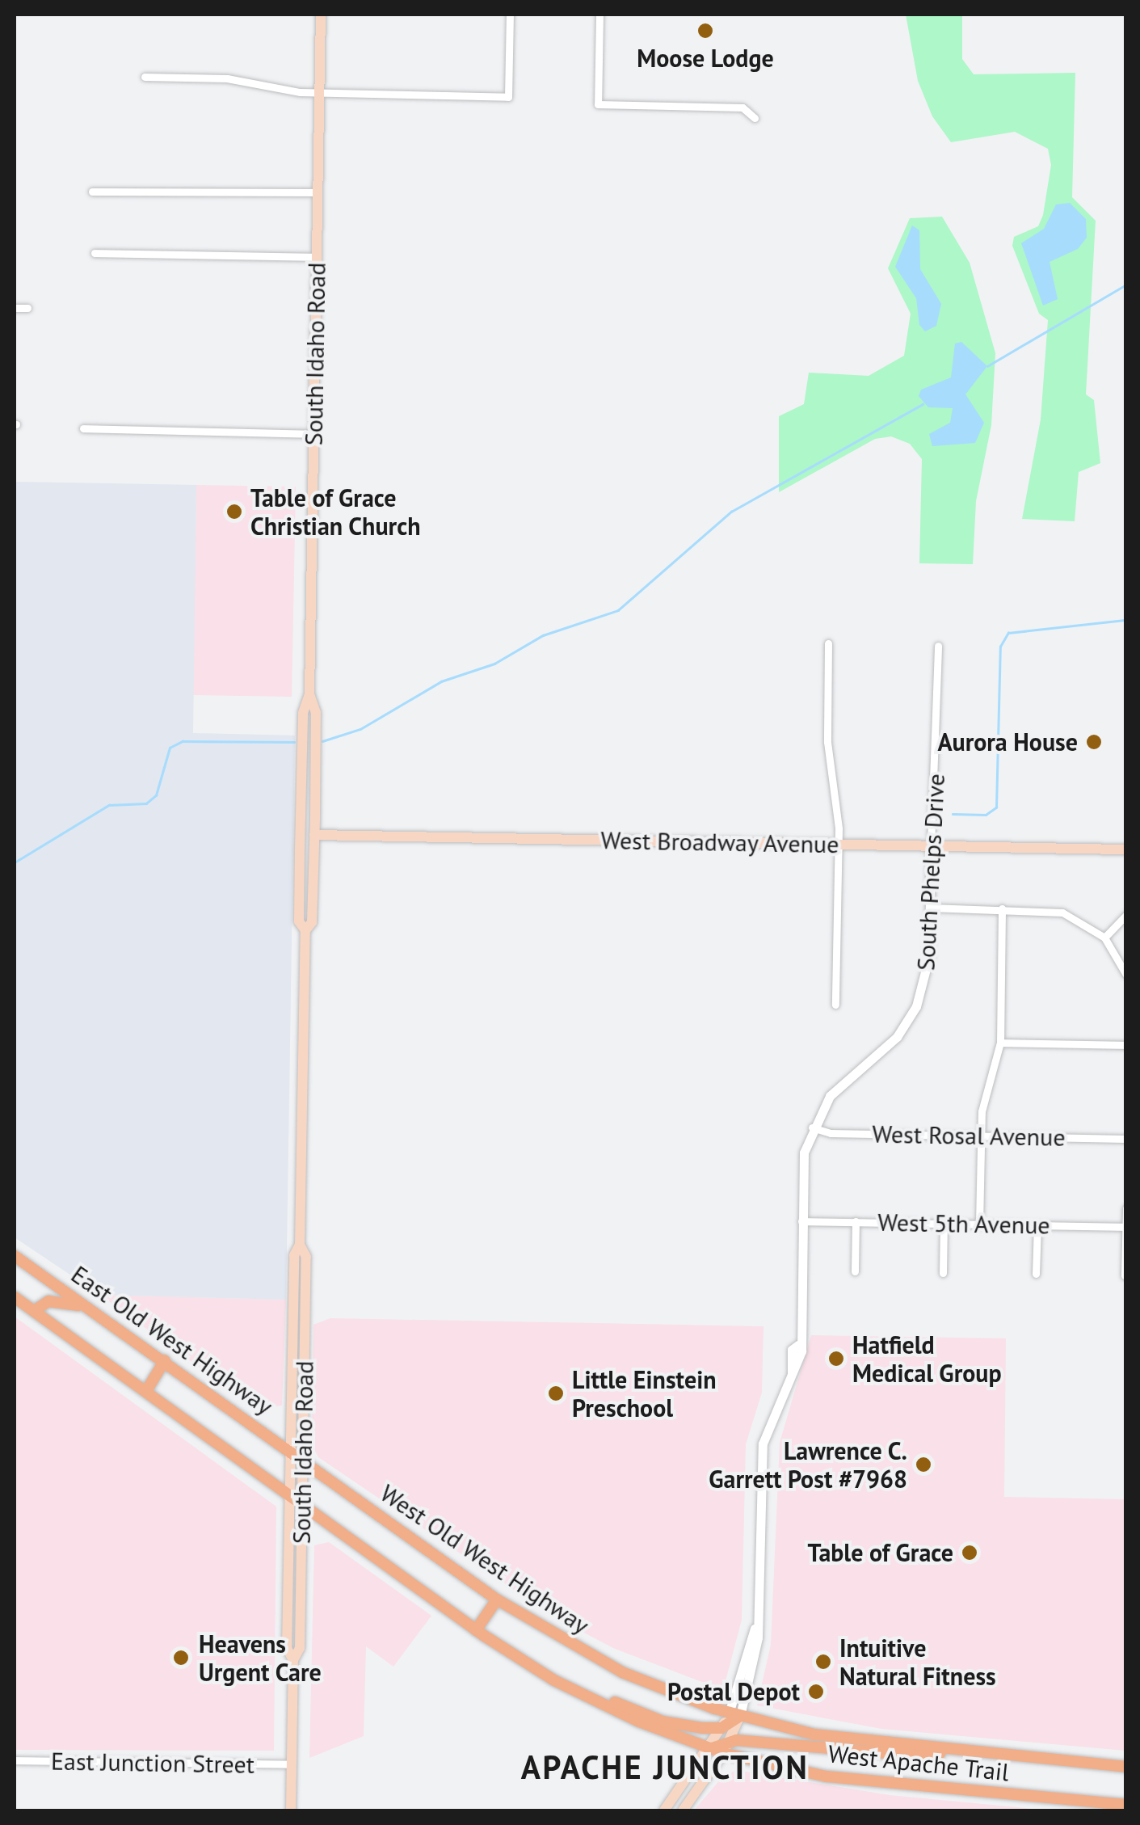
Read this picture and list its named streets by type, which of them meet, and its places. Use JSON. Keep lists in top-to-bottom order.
{
  "streets": {
    "main road": [
      "South Idaho Road",
      "West Broadway Avenue",
      "East Old West Highway",
      "West Old West Highway",
      "West Apache Trail"
    ],
    "street": [
      "South Phelps Drive",
      "West Rosal Avenue",
      "West 5th Avenue",
      "East Junction Street"
    ]
  },
  "crossings": [
    ["South Idaho Road", "West Broadway Avenue"],
    ["South Idaho Road", "East Old West Highway"],
    ["South Idaho Road", "West Old West Highway"],
    ["South Idaho Road", "East Junction Street"],
    ["West Broadway Avenue", "South Phelps Drive"],
    ["South Phelps Drive", "West Rosal Avenue"],
    ["South Phelps Drive", "West 5th Avenue"],
    ["South Phelps Drive", "West Old West Highway"],
    ["South Phelps Drive", "West Apache Trail"],
    ["East Old West Highway", "West Old West Highway"],
    ["West Old West Highway", "West Apache Trail"]
  ],
  "districts": ["APACHE JUNCTION"],
  "places": [
    "Moose Lodge",
    "Table of Grace Christian Church",
    "Aurora House",
    "Hatfield Medical Group",
    "Little Einstein Preschool",
    "Lawrence C. Garrett Post #7968",
    "Table of Grace",
    "Heavens Urgent Care",
    "Intuitive Natural Fitness",
    "Postal Depot"
  ]
}
